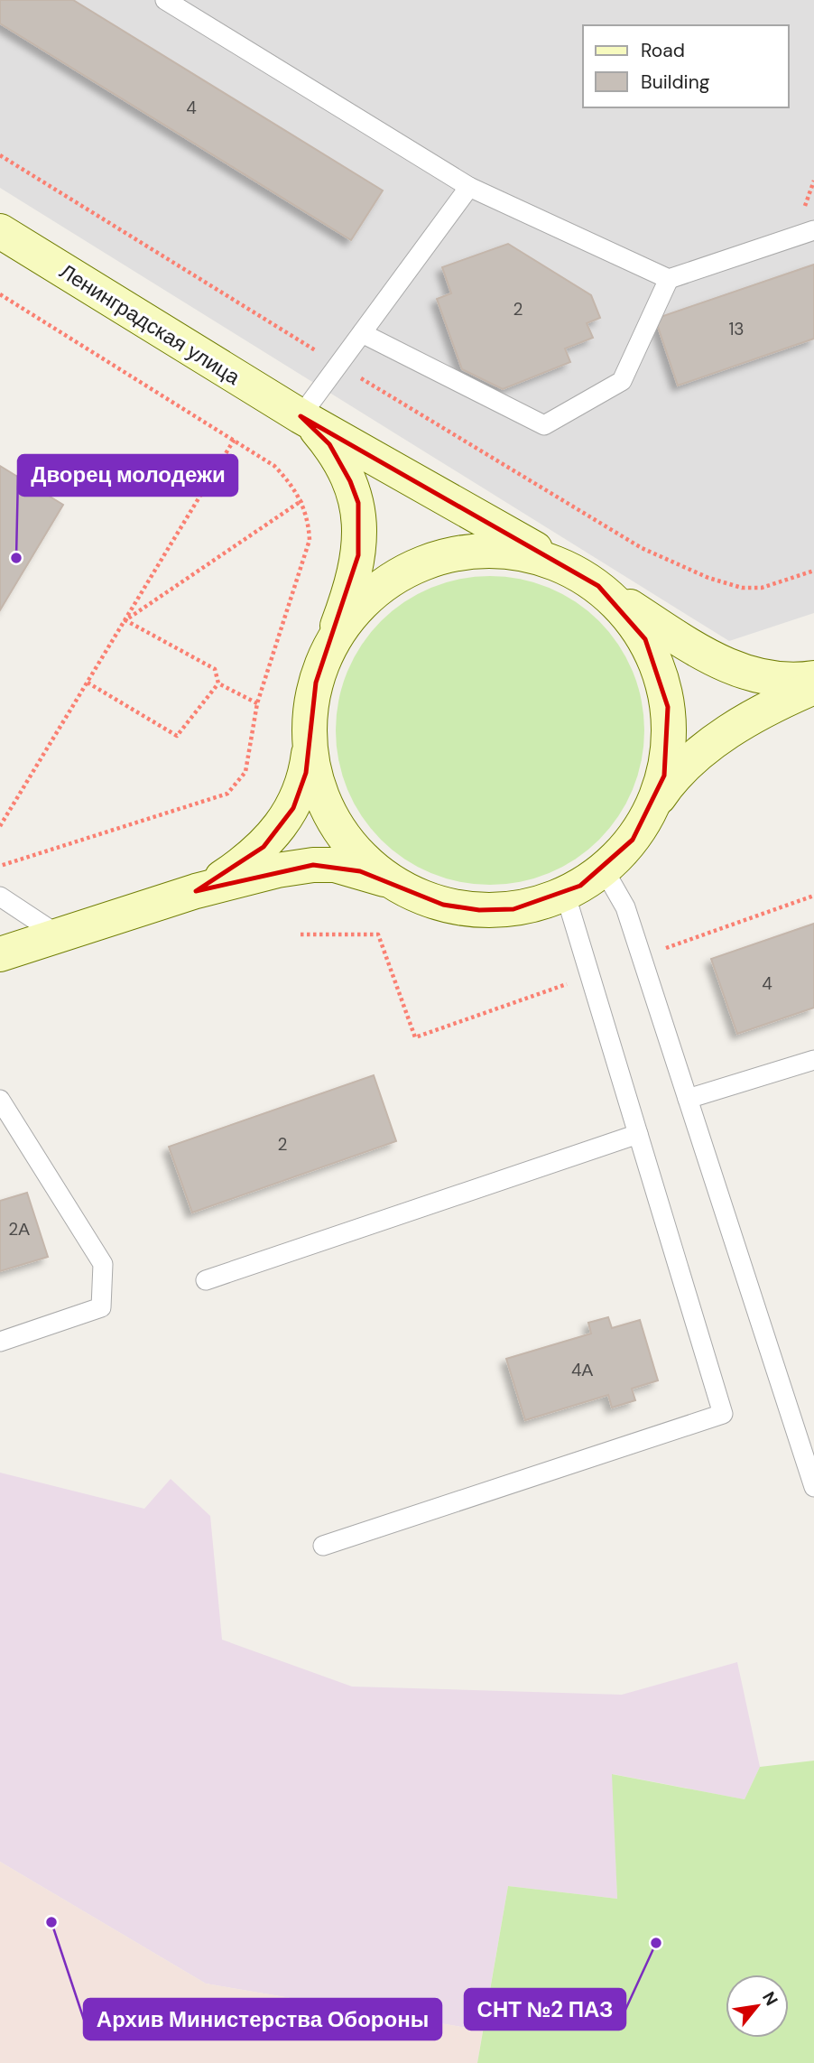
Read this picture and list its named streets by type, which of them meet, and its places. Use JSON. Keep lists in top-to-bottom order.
{
  "streets": {
    "main road": ["Ленинградская улица"]
  },
  "places": ["Дворец молодежи", "Архив Министерства Обороны", "СНТ №2 ПАЗ"],
  "house_numbers": [
    "4",
    "2",
    "13",
    "4",
    "2",
    "2А",
    "4А"
  ],
  "legend": ["Road", "Building"],
  "north": "top right"
}
